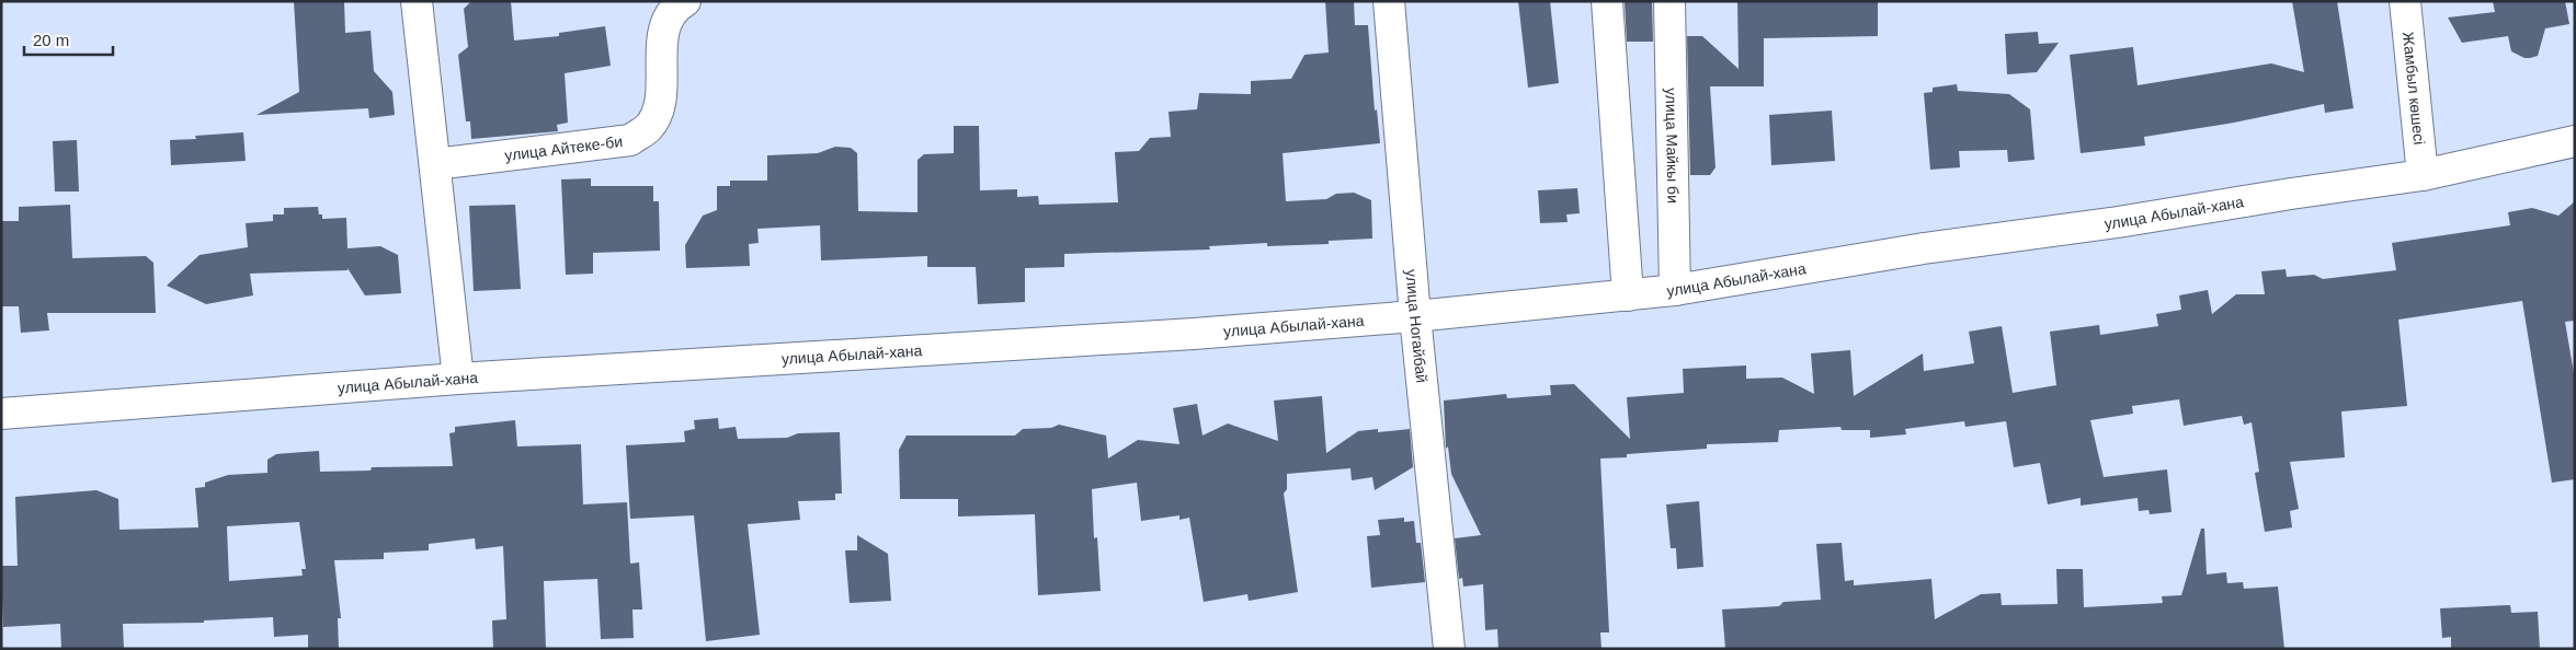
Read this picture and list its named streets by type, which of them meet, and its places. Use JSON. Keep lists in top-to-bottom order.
{
  "streets": {
    "street": [
      "Жамбыл көшесі",
      "улица Майкы би",
      "улица Айтеке-би",
      "улица Абылай-хана",
      "улица Ногайбай"
    ]
  },
  "crossings": [
    ["Жамбыл көшесі", "улица Абылай-хана"],
    ["улица Майкы би", "улица Абылай-хана"],
    ["улица Абылай-хана", "улица Ногайбай"]
  ],
  "scale_bar": "20 m"
}
